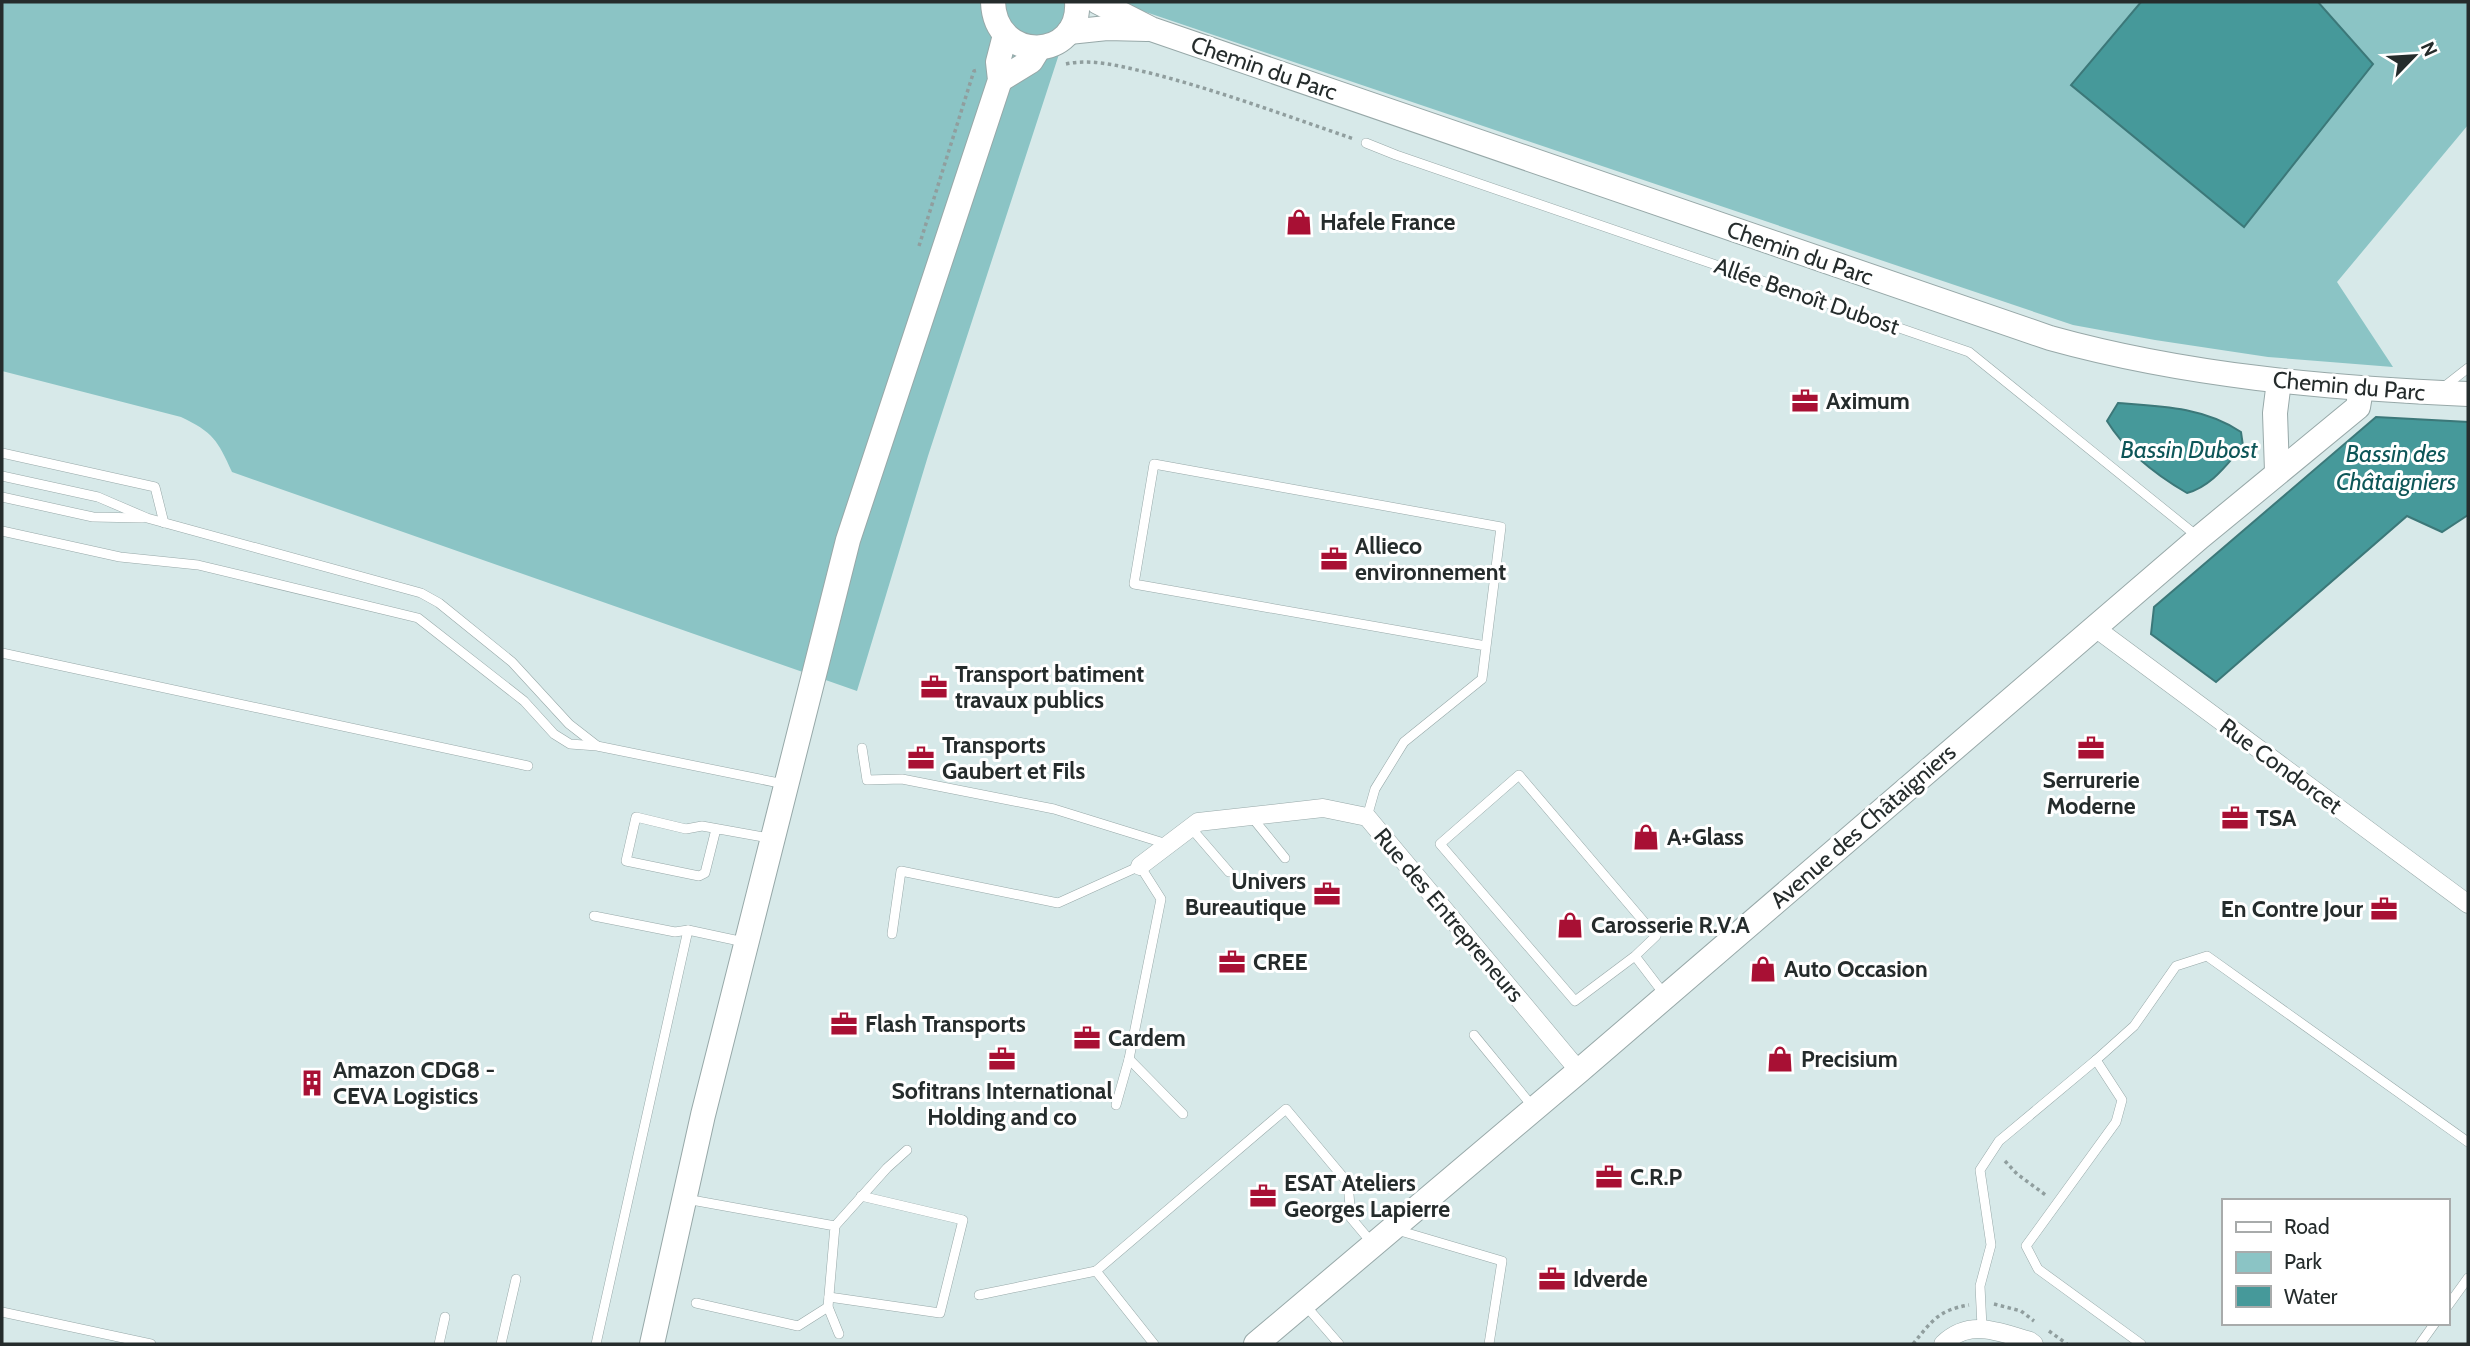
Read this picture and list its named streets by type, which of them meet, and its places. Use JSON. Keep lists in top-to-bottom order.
{
  "streets": {
    "street": [
      "Chemin du Parc",
      "Rue Condorcet",
      "Avenue des Châtaigniers",
      "Rue des Entrepreneurs"
    ],
    "lane": ["Allée Benoît Dubost"]
  },
  "crossings": [
    ["Chemin du Parc", "Avenue des Châtaigniers"],
    ["Allée Benoît Dubost", "Avenue des Châtaigniers"],
    ["Rue Condorcet", "Avenue des Châtaigniers"],
    ["Avenue des Châtaigniers", "Rue des Entrepreneurs"]
  ],
  "water": ["Bassin Dubost", "Bassin des Châtaigniers"],
  "places": {
    "shop": [
      "Hafele France",
      "A+Glass",
      "Carosserie R.V.A",
      "Auto Occasion",
      "Precisium"
    ],
    "office": [
      "Aximum",
      "Allieco environnement",
      "Transport batiment travaux publics",
      "Serrurerie Moderne",
      "Transports Gaubert et Fils",
      "TSA",
      "Univers Bureautique",
      "En Contre Jour",
      "CREE",
      "Flash Transports",
      "Cardem",
      "Sofitrans International Holding and co",
      "C.R.P",
      "ESAT Ateliers Georges Lapierre",
      "Idverde"
    ],
    "building": ["Amazon CDG8 - CEVA Logistics"]
  },
  "legend": ["Road", "Park", "Water"],
  "north": "top right"
}
